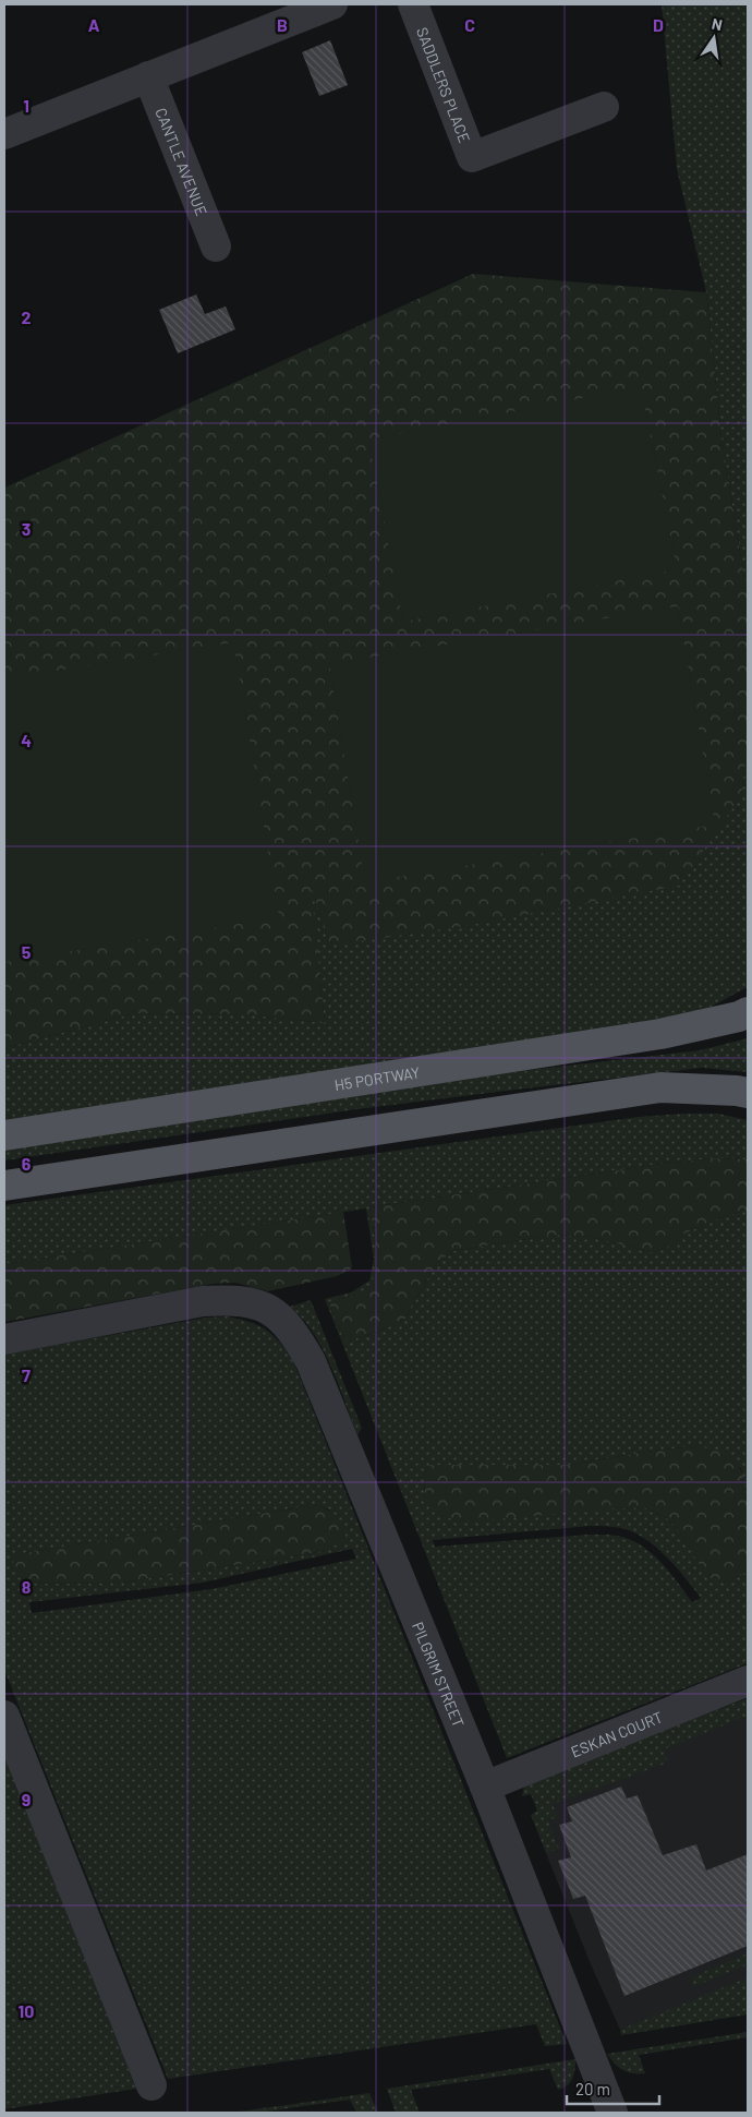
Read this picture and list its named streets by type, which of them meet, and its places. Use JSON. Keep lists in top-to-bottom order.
{
  "streets": {
    "main road": ["H5 PORTWAY"],
    "street": [
      "SADDLERS PLACE",
      "CANTLE AVENUE",
      "PILGRIM STREET",
      "ESKAN COURT"
    ]
  },
  "crossings": [
    ["PILGRIM STREET", "ESKAN COURT"]
  ],
  "scale_bar": "20 m",
  "north": "top",
  "grid": {
    "columns": [
      "A",
      "B",
      "C",
      "D"
    ],
    "rows": [
      "1",
      "2",
      "3",
      "4",
      "5",
      "6",
      "7",
      "8",
      "9",
      "10"
    ]
  }
}
